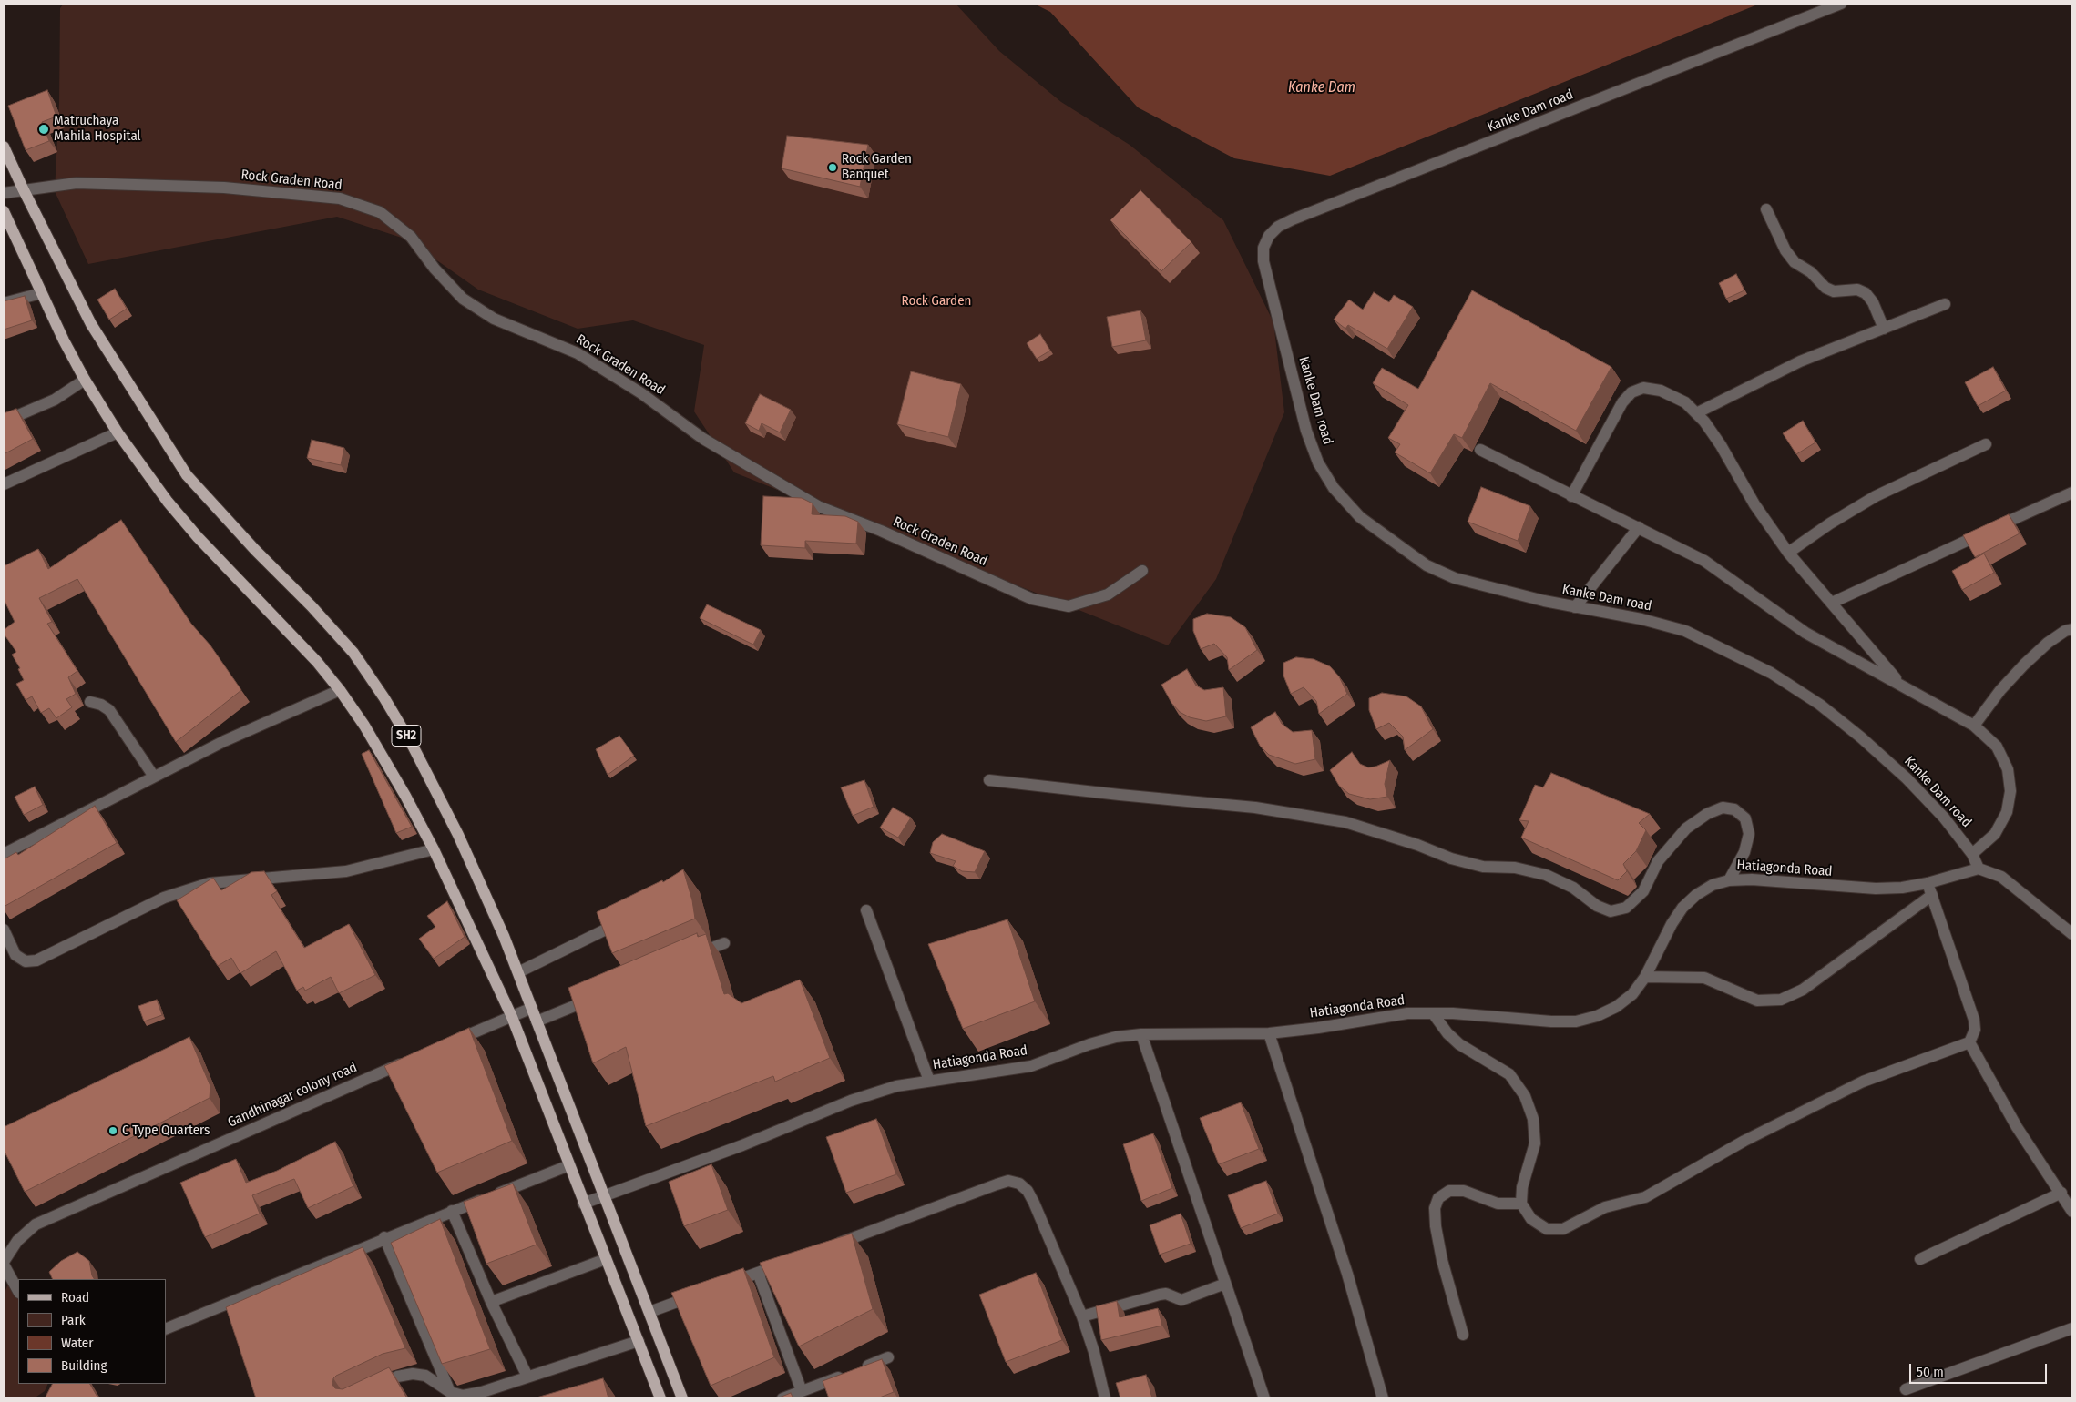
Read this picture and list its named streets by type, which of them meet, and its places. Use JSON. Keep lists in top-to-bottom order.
{
  "streets": {
    "main road": ["SH2"],
    "street": [
      "Kanke Dam road",
      "Rock Graden Road",
      "Hatiagonda Road",
      "Gandhinagar colony road"
    ]
  },
  "crossings": [
    ["Kanke Dam road", "Hatiagonda Road"],
    ["Rock Graden Road", "SH2"],
    ["SH2", "Hatiagonda Road"]
  ],
  "water": ["Kanke Dam"],
  "parks": ["Rock Garden"],
  "places": ["Matruchaya Mahila Hospital", "Rock Garden Banquet", "C Type Quarters"],
  "legend": [
    "Road",
    "Park",
    "Water",
    "Building"
  ],
  "scale_bar": "50 m"
}
